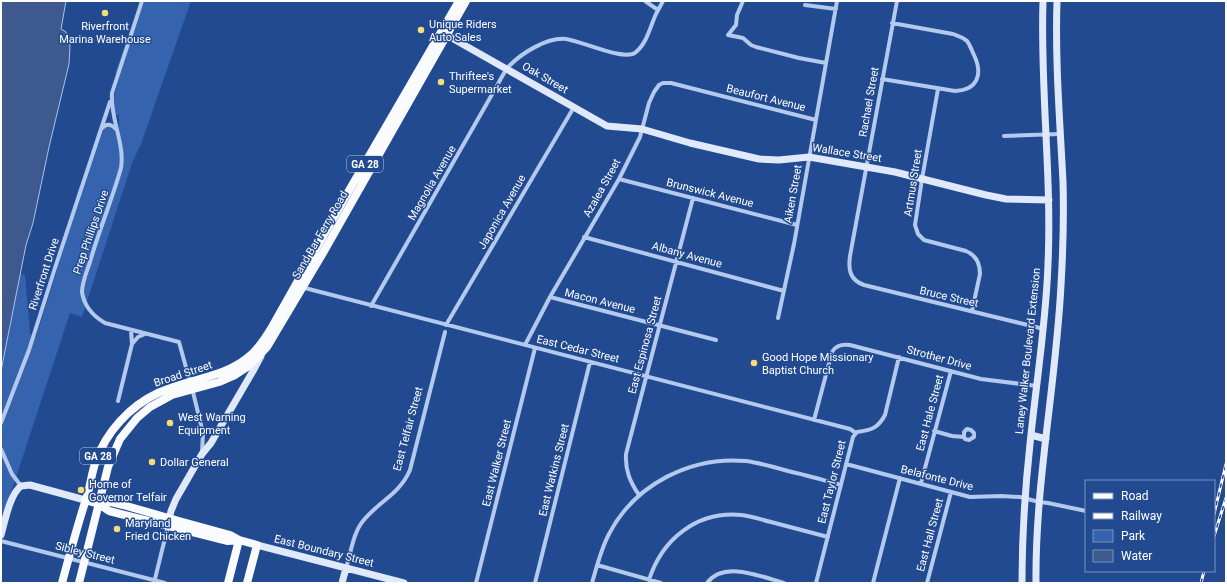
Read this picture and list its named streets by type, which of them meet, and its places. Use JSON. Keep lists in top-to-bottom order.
{
  "streets": {
    "main road": [
      "Oak Street",
      "Wallace Street",
      "GA 28",
      "Sand Bar Ferry Road",
      "Laney Walker Boulevard Extension",
      "Broad Street",
      "East Telfair Street",
      "East Boundary Street"
    ],
    "street": [
      "Beaufort Avenue",
      "Rachael Street",
      "Magnolia Avenue",
      "Artmus Street",
      "Azalea Street",
      "Brunswick Avenue",
      "Aiken Street",
      "Japonica Avenue",
      "Prep Phillips Drive",
      "Albany Avenue",
      "Riverfront Drive",
      "Bruce Street",
      "Macon Avenue",
      "East Espinosa Street",
      "East Cedar Street",
      "Strother Drive",
      "East Hale Street",
      "East Walker Street",
      "East Watkins Street",
      "Belafonte Drive",
      "East Taylor Street",
      "East Hall Street",
      "Sibley Street"
    ]
  },
  "crossings": [
    ["Oak Street", "Wallace Street"],
    ["Oak Street", "Magnolia Avenue"],
    ["Oak Street", "Azalea Street"],
    ["Oak Street", "Japonica Avenue"],
    ["Oak Street", "Sand Bar Ferry Road"],
    ["Beaufort Avenue", "Azalea Street"],
    ["Beaufort Avenue", "Aiken Street"],
    ["Rachael Street", "Wallace Street"],
    ["Rachael Street", "Bruce Street"],
    ["Wallace Street", "Artmus Street"],
    ["Wallace Street", "Azalea Street"],
    ["Wallace Street", "Aiken Street"],
    ["Wallace Street", "Laney Walker Boulevard Extension"],
    ["Magnolia Avenue", "East Cedar Street"],
    ["Artmus Street", "Bruce Street"],
    ["Azalea Street", "Brunswick Avenue"],
    ["Azalea Street", "Albany Avenue"],
    ["Azalea Street", "Macon Avenue"],
    ["Azalea Street", "East Cedar Street"],
    ["Brunswick Avenue", "Aiken Street"],
    ["Brunswick Avenue", "East Espinosa Street"],
    ["Aiken Street", "Albany Avenue"],
    ["Japonica Avenue", "East Cedar Street"],
    ["Prep Phillips Drive", "Riverfront Drive"],
    ["Prep Phillips Drive", "Broad Street"],
    ["Sand Bar Ferry Road", "East Cedar Street"],
    ["Sand Bar Ferry Road", "Broad Street"],
    ["Albany Avenue", "East Espinosa Street"],
    ["Bruce Street", "Laney Walker Boulevard Extension"],
    ["Macon Avenue", "East Espinosa Street"],
    ["East Espinosa Street", "East Cedar Street"],
    ["East Cedar Street", "Strother Drive"],
    ["East Cedar Street", "East Walker Street"],
    ["East Cedar Street", "East Watkins Street"],
    ["East Cedar Street", "East Taylor Street"],
    ["Laney Walker Boulevard Extension", "Strother Drive"],
    ["Laney Walker Boulevard Extension", "Belafonte Drive"],
    ["Strother Drive", "East Hale Street"],
    ["Strother Drive", "East Taylor Street"],
    ["Broad Street", "East Boundary Street"],
    ["Broad Street", "Sibley Street"],
    ["East Hale Street", "Belafonte Drive"],
    ["East Telfair Street", "East Boundary Street"],
    ["Belafonte Drive", "East Taylor Street"],
    ["Belafonte Drive", "East Hall Street"]
  ],
  "places": [
    "Riverfront Marina Warehouse",
    "Unique Riders Auto Sales",
    "Thriftee's Supermarket",
    "Good Hope Missionary Baptist Church",
    "West Warning Equipment",
    "Dollar General",
    "Home of Governor Telfair",
    "Maryland Fried Chicken"
  ],
  "legend": [
    "Road",
    "Railway",
    "Park",
    "Water"
  ]
}
